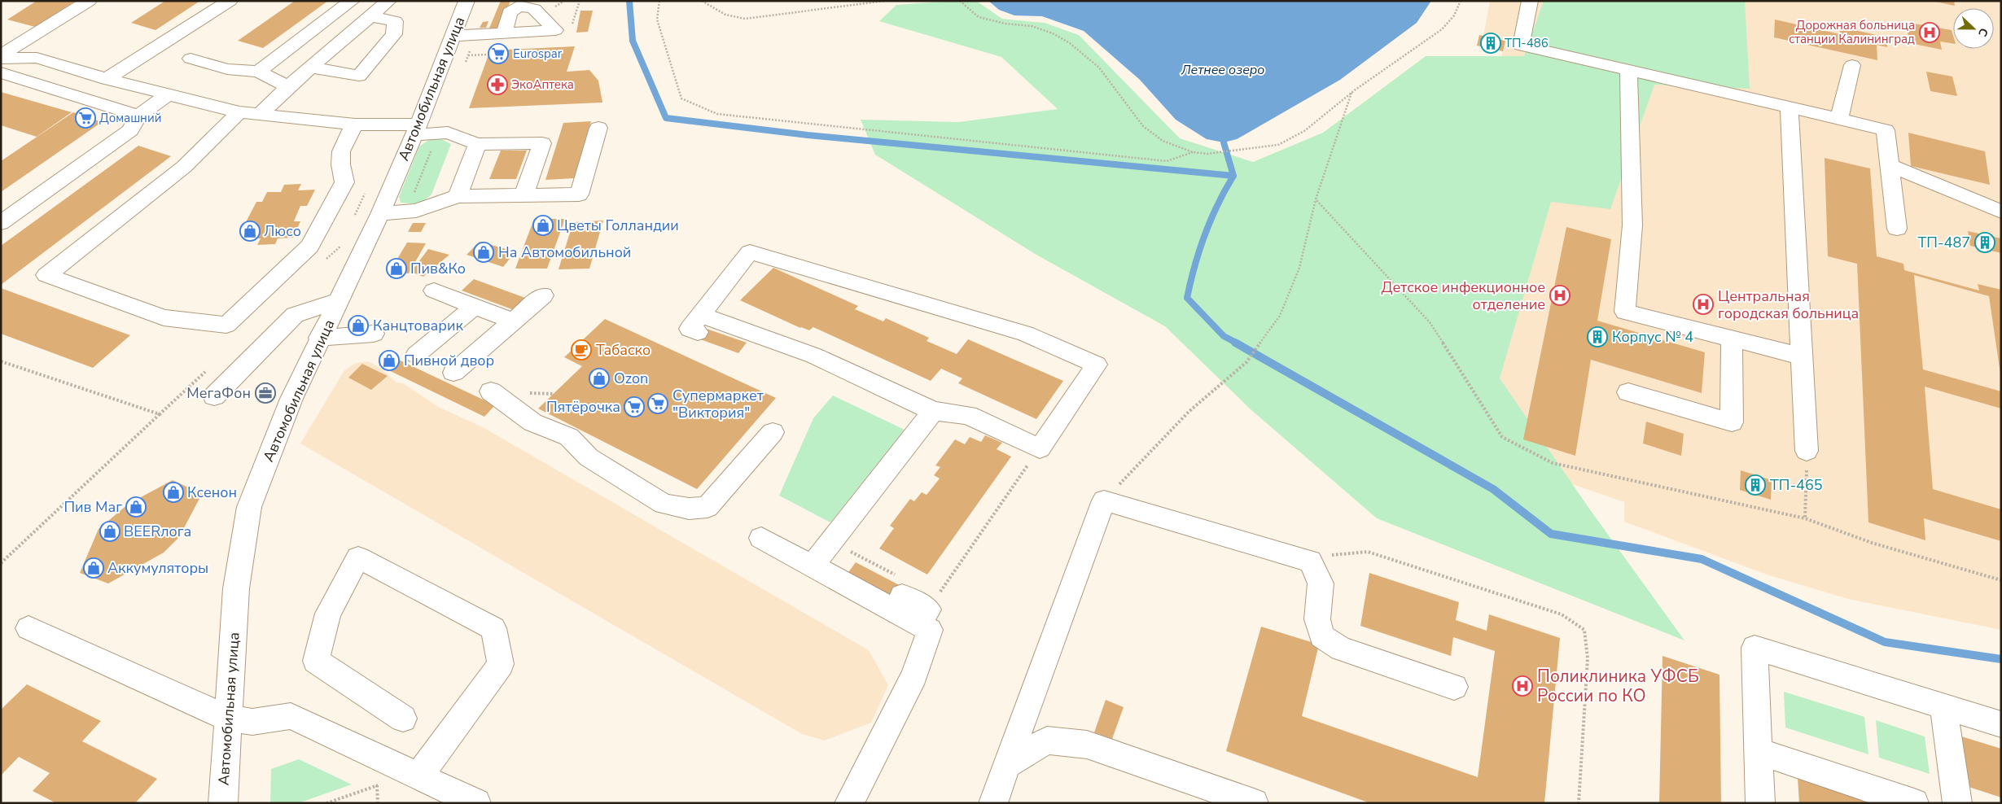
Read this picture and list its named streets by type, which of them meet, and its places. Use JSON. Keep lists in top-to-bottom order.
{
  "streets": {
    "street": ["Автомобильная улица"]
  },
  "water": ["Летнее озеро"],
  "places": {
    "hospital": [
      "Дорожная больница станции Калининград",
      "Детское инфекционное отделение",
      "Центральная городская больница",
      "Поликлиника УФСБ России по КО"
    ],
    "building": [
      "ТП-486",
      "ТП-487",
      "Корпус № 4",
      "ТП-465"
    ],
    "supermarket": [
      "Eurospar",
      "Домашний",
      "Супермаркет \"Виктория\"",
      "Пятёрочка"
    ],
    "pharmacy": ["ЭкоАптека"],
    "shop": [
      "Цветы Голландии",
      "Люсо",
      "На Автомобильной",
      "Пив&Ко",
      "Канцтоварик",
      "Пивной двор",
      "Ozon",
      "Ксенон",
      "Пив Маг",
      "BEERлога",
      "Аккумуляторы"
    ],
    "cafe": ["Табаско"],
    "office": ["МегаФон"]
  },
  "north": "right"
}
